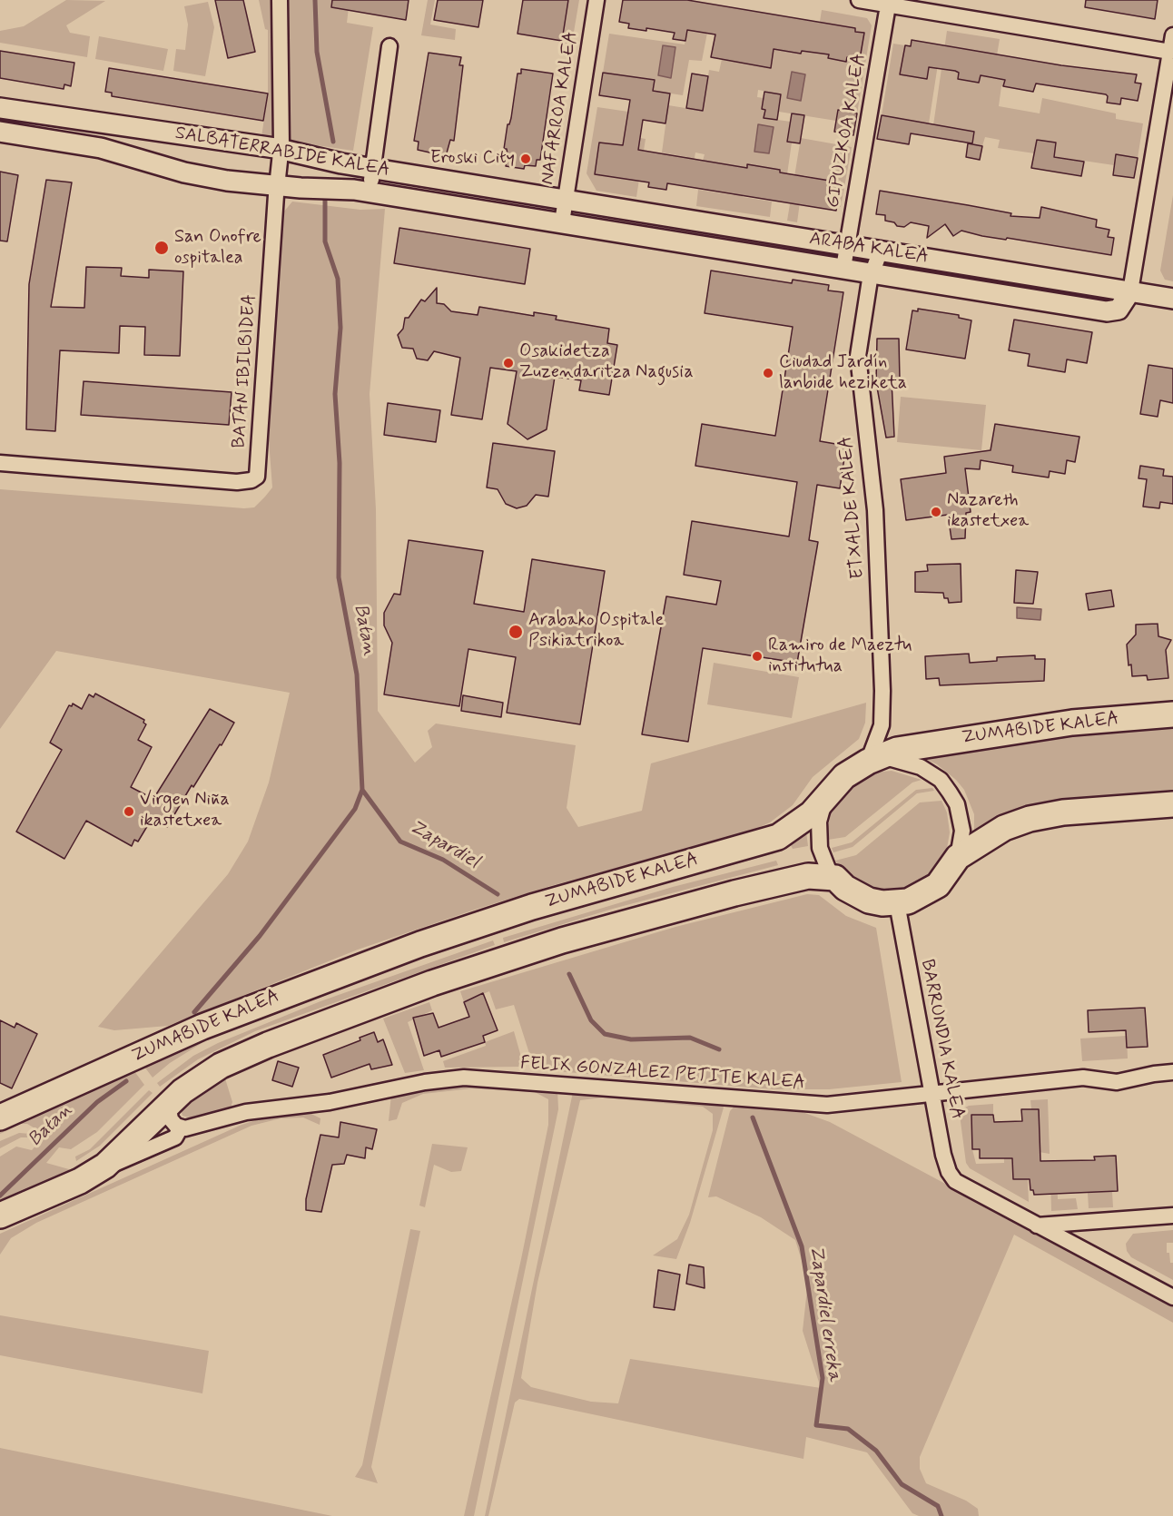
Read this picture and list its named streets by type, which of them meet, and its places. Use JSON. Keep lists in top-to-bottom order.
{
  "streets": {
    "main road": ["ZUMABIDE KALEA"],
    "street": [
      "NAFARROA KALEA",
      "GIPUZKOA KALEA",
      "SALBATERRABIDE KALEA",
      "ARABA KALEA",
      "BATAN IBILBIDEA",
      "ETXALDE KALEA",
      "BARRUNDIA KALEA",
      "FELIX GONZALEZ PETITE KALEA"
    ]
  },
  "crossings": [
    ["NAFARROA KALEA", "SALBATERRABIDE KALEA"],
    ["NAFARROA KALEA", "ARABA KALEA"],
    ["GIPUZKOA KALEA", "ARABA KALEA"],
    ["SALBATERRABIDE KALEA", "ARABA KALEA"],
    ["SALBATERRABIDE KALEA", "BATAN IBILBIDEA"],
    ["ARABA KALEA", "ETXALDE KALEA"],
    ["ETXALDE KALEA", "ZUMABIDE KALEA"],
    ["ETXALDE KALEA", "BARRUNDIA KALEA"],
    ["ZUMABIDE KALEA", "BARRUNDIA KALEA"],
    ["BARRUNDIA KALEA", "FELIX GONZALEZ PETITE KALEA"]
  ],
  "water": ["Batan", "Zapardiel", "Zapardiel erreka"],
  "places": [
    "Eroski City",
    "San Onofre ospitalea",
    "Osakidetza Zuzendaritza Nagusia",
    "Ciudad Jardín lanbide heziketa",
    "Nazareth ikastetxea",
    "Arabako Ospitale Psikiatrikoa",
    "Ramiro de Maeztu institutua",
    "Virgen Niña ikastetxea"
  ]
}
